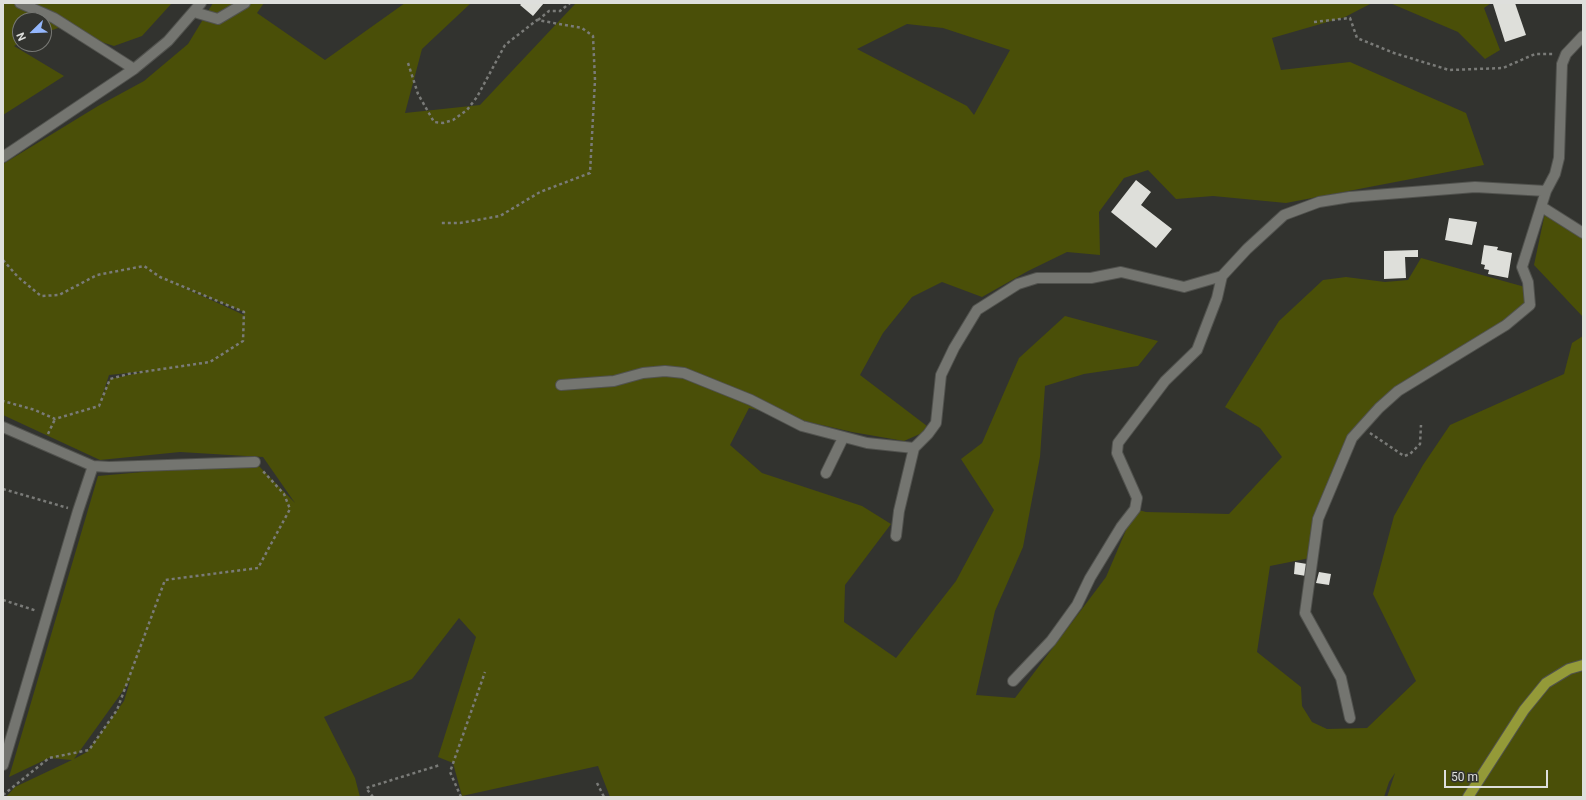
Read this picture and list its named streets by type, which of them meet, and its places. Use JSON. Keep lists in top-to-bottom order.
{
  "scale_bar": "50 m",
  "north": "bottom left"
}
